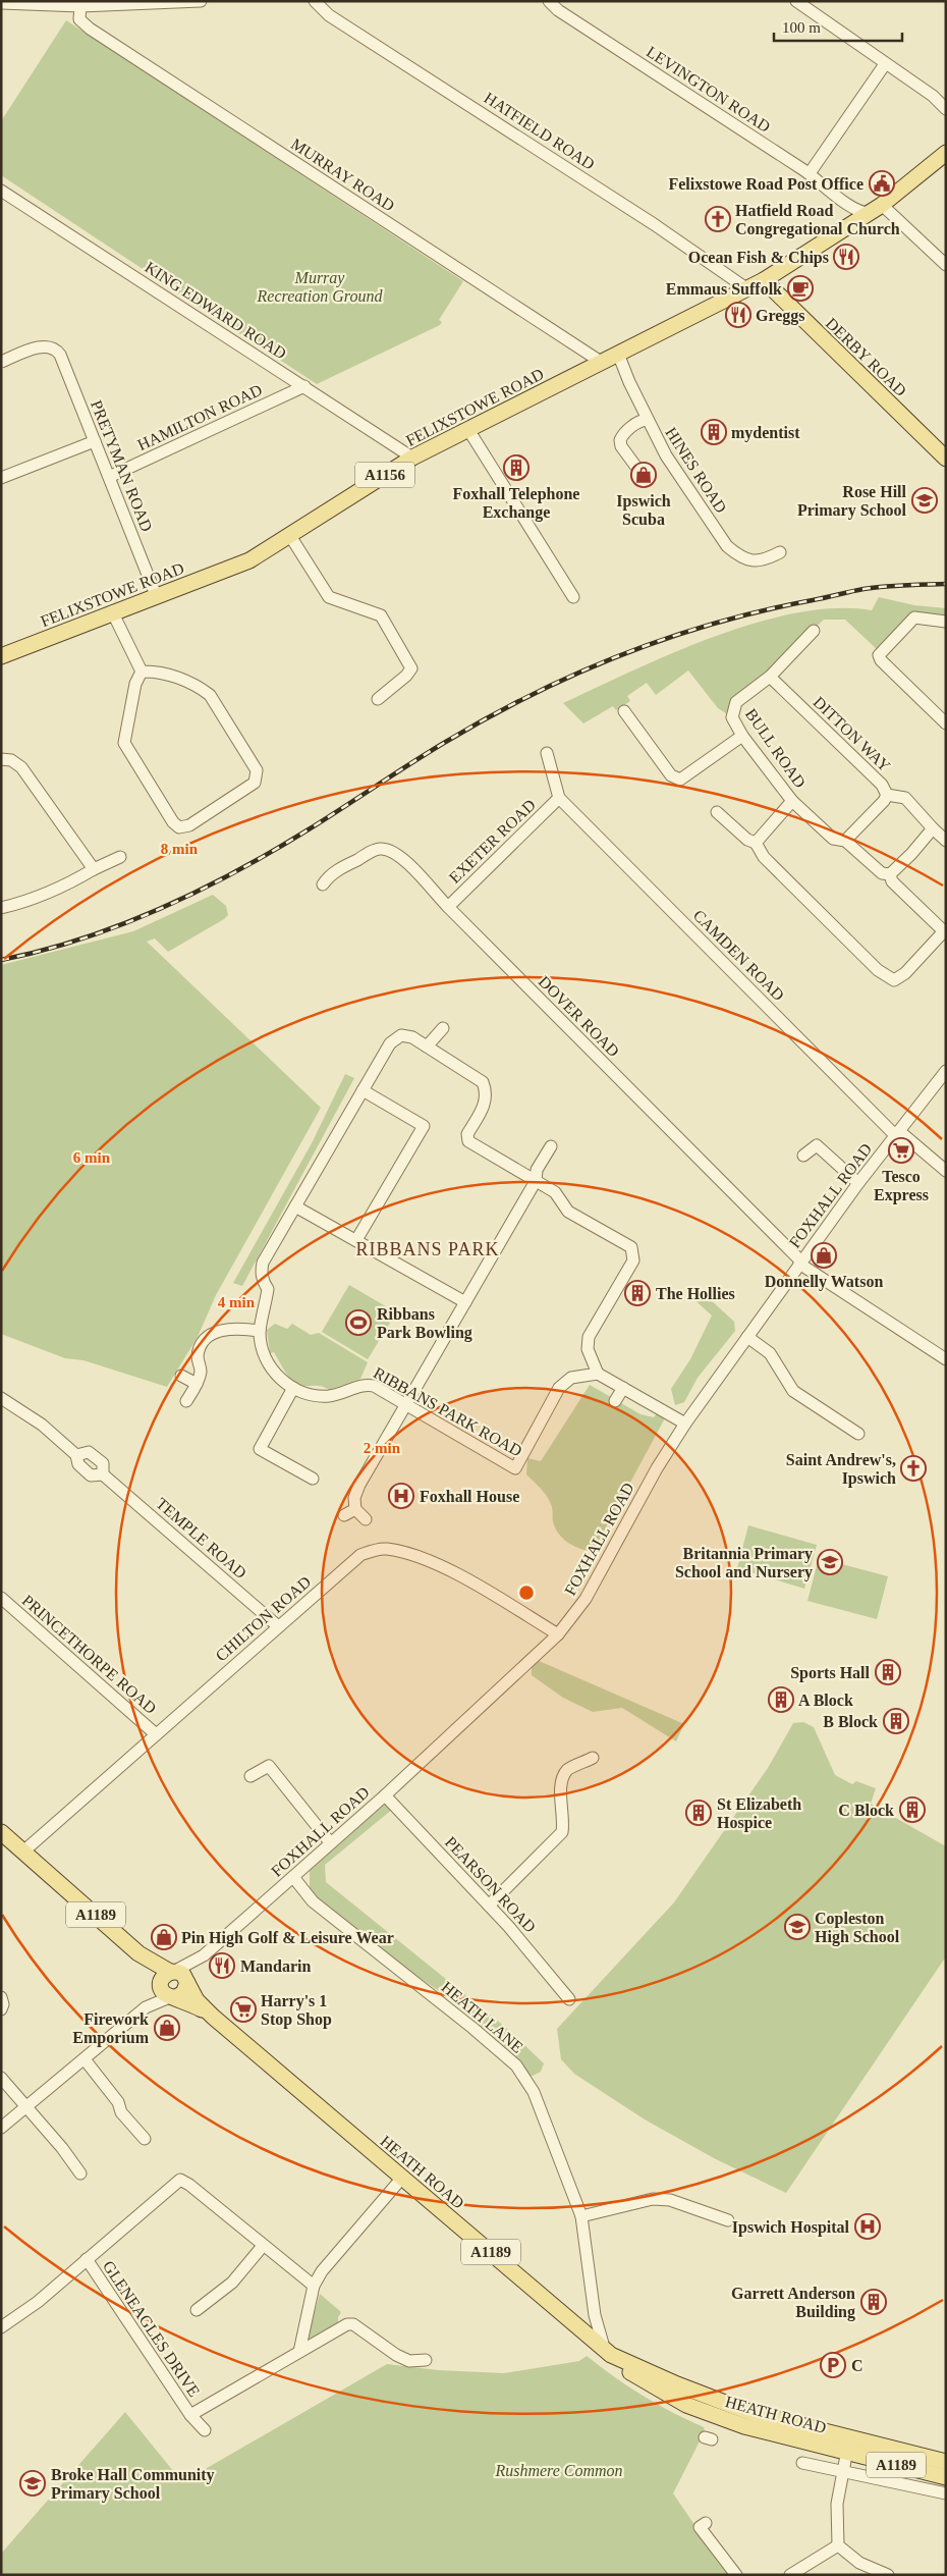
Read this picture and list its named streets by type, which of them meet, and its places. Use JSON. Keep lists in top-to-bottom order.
{
  "streets": {
    "main road": [
      "DERBY ROAD",
      "FELIXSTOWE ROAD",
      "A1156",
      "A1189",
      "HEATH ROAD"
    ],
    "street": [
      "LEVINGTON ROAD",
      "HATFIELD ROAD",
      "MURRAY ROAD",
      "KING EDWARD ROAD",
      "HAMILTON ROAD",
      "PRETYMAN ROAD",
      "HINES ROAD",
      "DITTON WAY",
      "BULL ROAD",
      "EXETER ROAD",
      "CAMDEN ROAD",
      "DOVER ROAD",
      "FOXHALL ROAD",
      "RIBBANS PARK ROAD",
      "TEMPLE ROAD",
      "CHILTON ROAD",
      "PRINCETHORPE ROAD",
      "PEARSON ROAD",
      "HEATH LANE",
      "GLENEAGLES DRIVE"
    ]
  },
  "crossings": [
    ["LEVINGTON ROAD", "FELIXSTOWE ROAD"],
    ["HATFIELD ROAD", "FELIXSTOWE ROAD"],
    ["MURRAY ROAD", "FELIXSTOWE ROAD"],
    ["KING EDWARD ROAD", "FELIXSTOWE ROAD"],
    ["KING EDWARD ROAD", "HAMILTON ROAD"],
    ["DERBY ROAD", "FELIXSTOWE ROAD"],
    ["FELIXSTOWE ROAD", "PRETYMAN ROAD"],
    ["FELIXSTOWE ROAD", "HINES ROAD"],
    ["HAMILTON ROAD", "PRETYMAN ROAD"],
    ["DITTON WAY", "BULL ROAD"],
    ["EXETER ROAD", "CAMDEN ROAD"],
    ["EXETER ROAD", "DOVER ROAD"],
    ["CAMDEN ROAD", "FOXHALL ROAD"],
    ["DOVER ROAD", "FOXHALL ROAD"],
    ["FOXHALL ROAD", "CHILTON ROAD"],
    ["FOXHALL ROAD", "PEARSON ROAD"],
    ["FOXHALL ROAD", "A1189"],
    ["FOXHALL ROAD", "HEATH LANE"],
    ["FOXHALL ROAD", "HEATH ROAD"],
    ["TEMPLE ROAD", "CHILTON ROAD"],
    ["CHILTON ROAD", "PRINCETHORPE ROAD"],
    ["CHILTON ROAD", "A1189"],
    ["A1189", "HEATH ROAD"],
    ["HEATH LANE", "HEATH ROAD"]
  ],
  "districts": ["RIBBANS PARK"],
  "parks": ["Murray Recreation Ground", "Rushmere Common"],
  "places": {
    "public building": ["Felixstowe Road Post Office"],
    "church": ["Hatfield Road Congregational Church", "Saint Andrew's, Ipswich"],
    "restaurant": ["Ocean Fish & Chips", "Greggs", "Mandarin"],
    "cafe": ["Emmaus Suffolk"],
    "building": [
      "mydentist",
      "Foxhall Telephone Exchange",
      "The Hollies",
      "Sports Hall",
      "A Block",
      "B Block",
      "C Block",
      "St Elizabeth Hospice",
      "Garrett Anderson Building"
    ],
    "shop": [
      "Ipswich Scuba",
      "Donnelly Watson",
      "Pin High Golf & Leisure Wear",
      "Firework Emporium"
    ],
    "school or university": [
      "Rose Hill Primary School",
      "Britannia Primary School and Nursery",
      "Copleston High School",
      "Broke Hall Community Primary School"
    ],
    "supermarket": ["Tesco Express", "Harry's 1 Stop Shop"],
    "sports": ["Ribbans Park Bowling"],
    "hospital": ["Foxhall House", "Ipswich Hospital"],
    "parking": ["C"]
  },
  "scale_bar": "100 m",
  "rings": [
    "8 min",
    "6 min",
    "4 min",
    "2 min"
  ]
}
